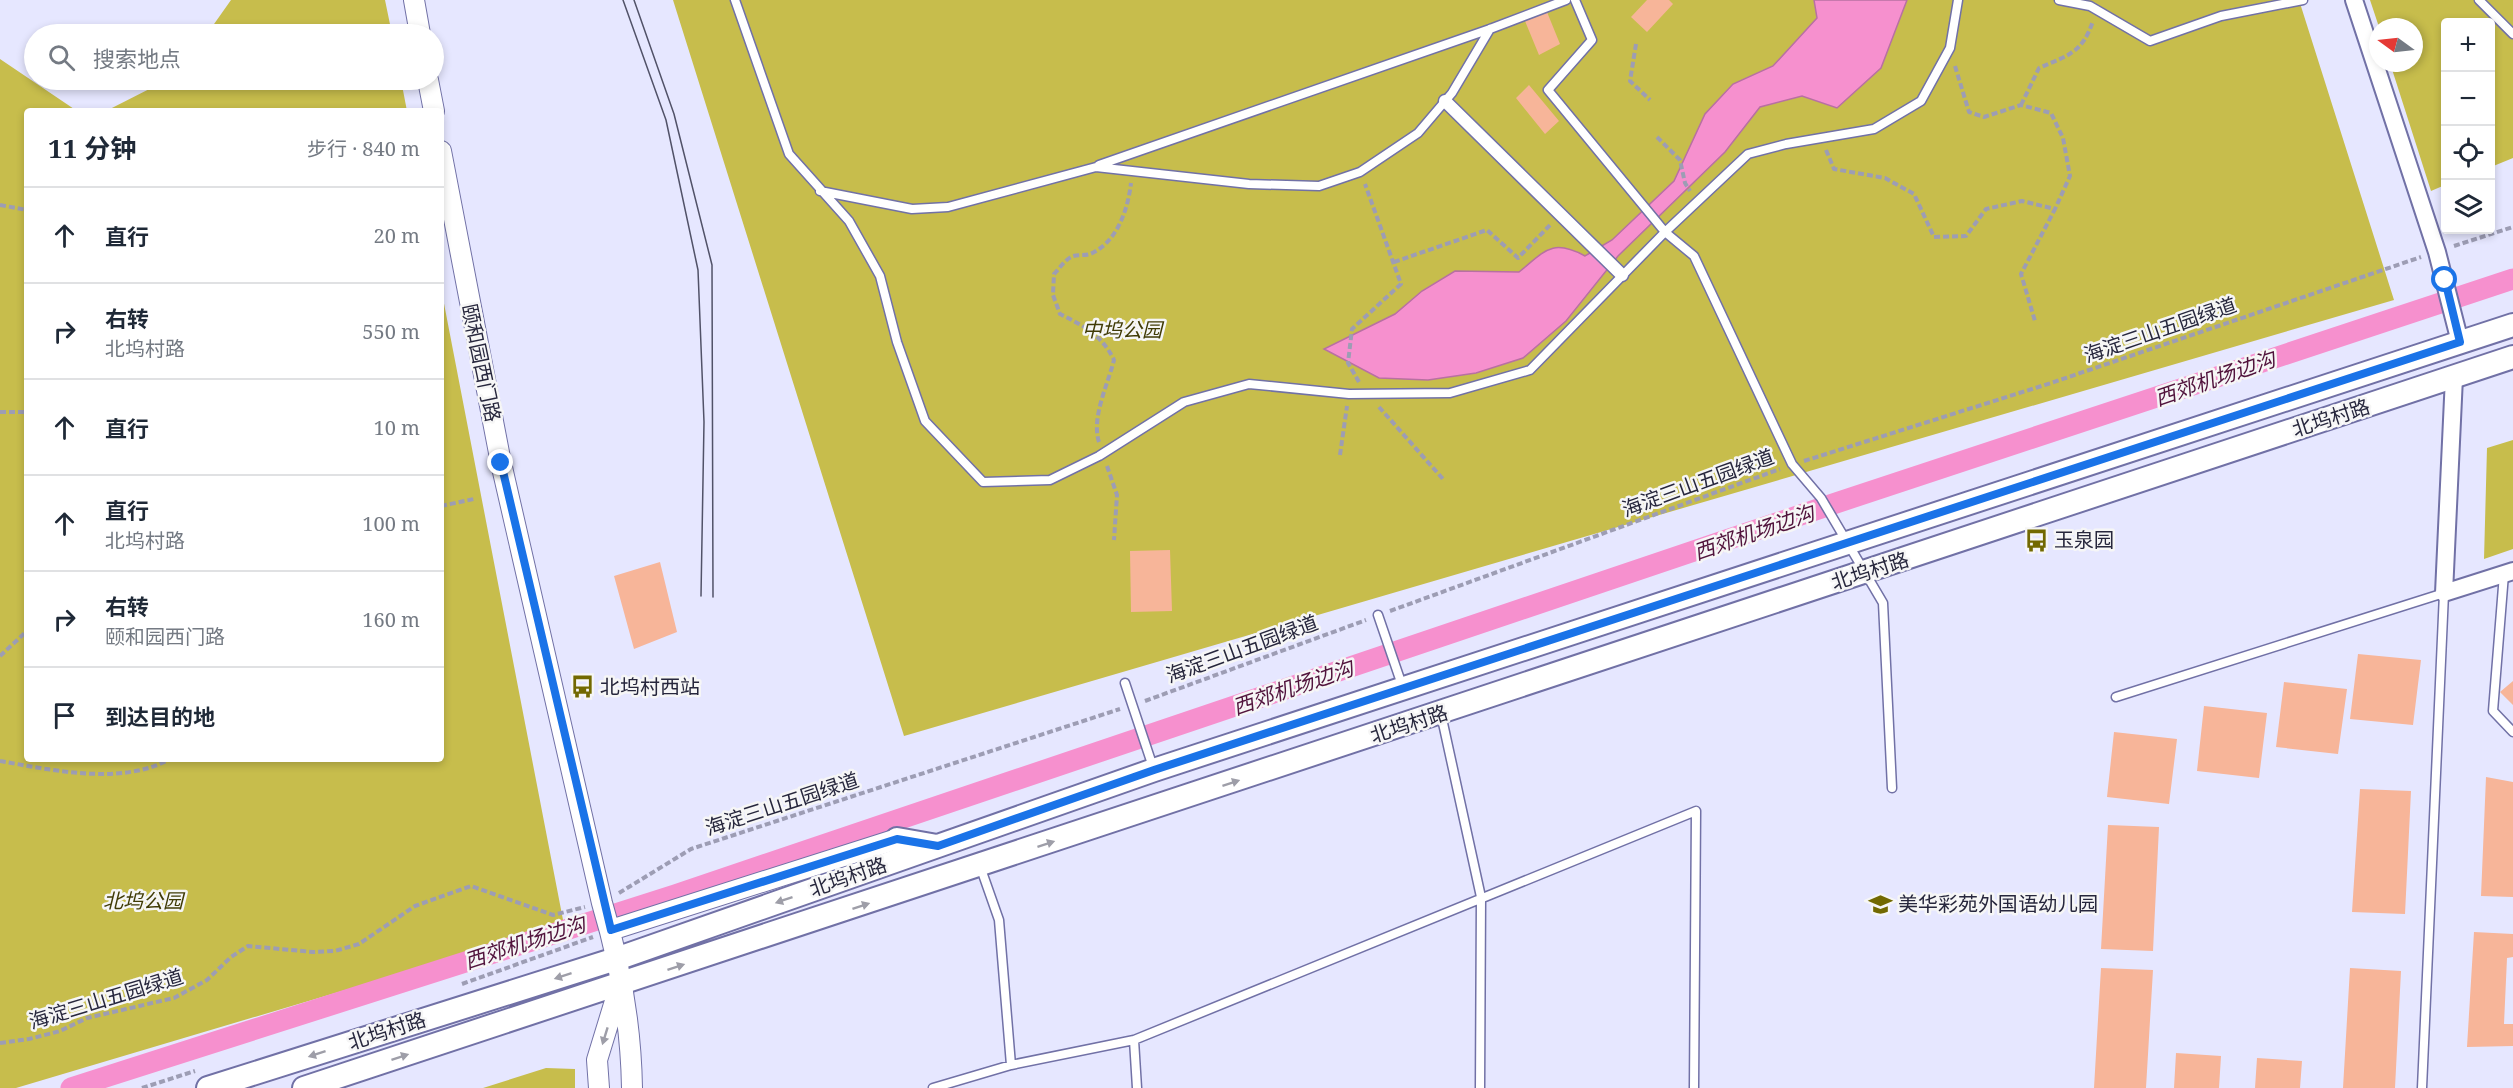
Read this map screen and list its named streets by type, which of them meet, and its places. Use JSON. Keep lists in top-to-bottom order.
{
  "streets": {
    "main road": ["北坞村路"],
    "street": ["颐和园西门路"],
    "path": ["海淀三山五园绿道"]
  },
  "crossings": [
    ["海淀三山五园绿道", "颐和园西门路"],
    ["颐和园西门路", "北坞村路"]
  ],
  "water": ["西郊机场边沟"],
  "parks": ["中坞公园", "北坞公园"],
  "places": {
    "bus stop": ["玉泉园", "北坞村西站"],
    "school or university": ["美华彩苑外国语幼儿园"]
  },
  "north": "left",
  "page": {
    "map_buttons": ["+", "−"],
    "search": "搜索地点",
    "heading": ["11 分钟", "步行 · 840 m"],
    "list": [
      ["直行", "20 m"],
      ["右转", "北坞村路", "550 m"],
      ["直行", "10 m"],
      ["直行", "北坞村路", "100 m"],
      ["右转", "颐和园西门路", "160 m"],
      "到达目的地"
    ]
  }
}
